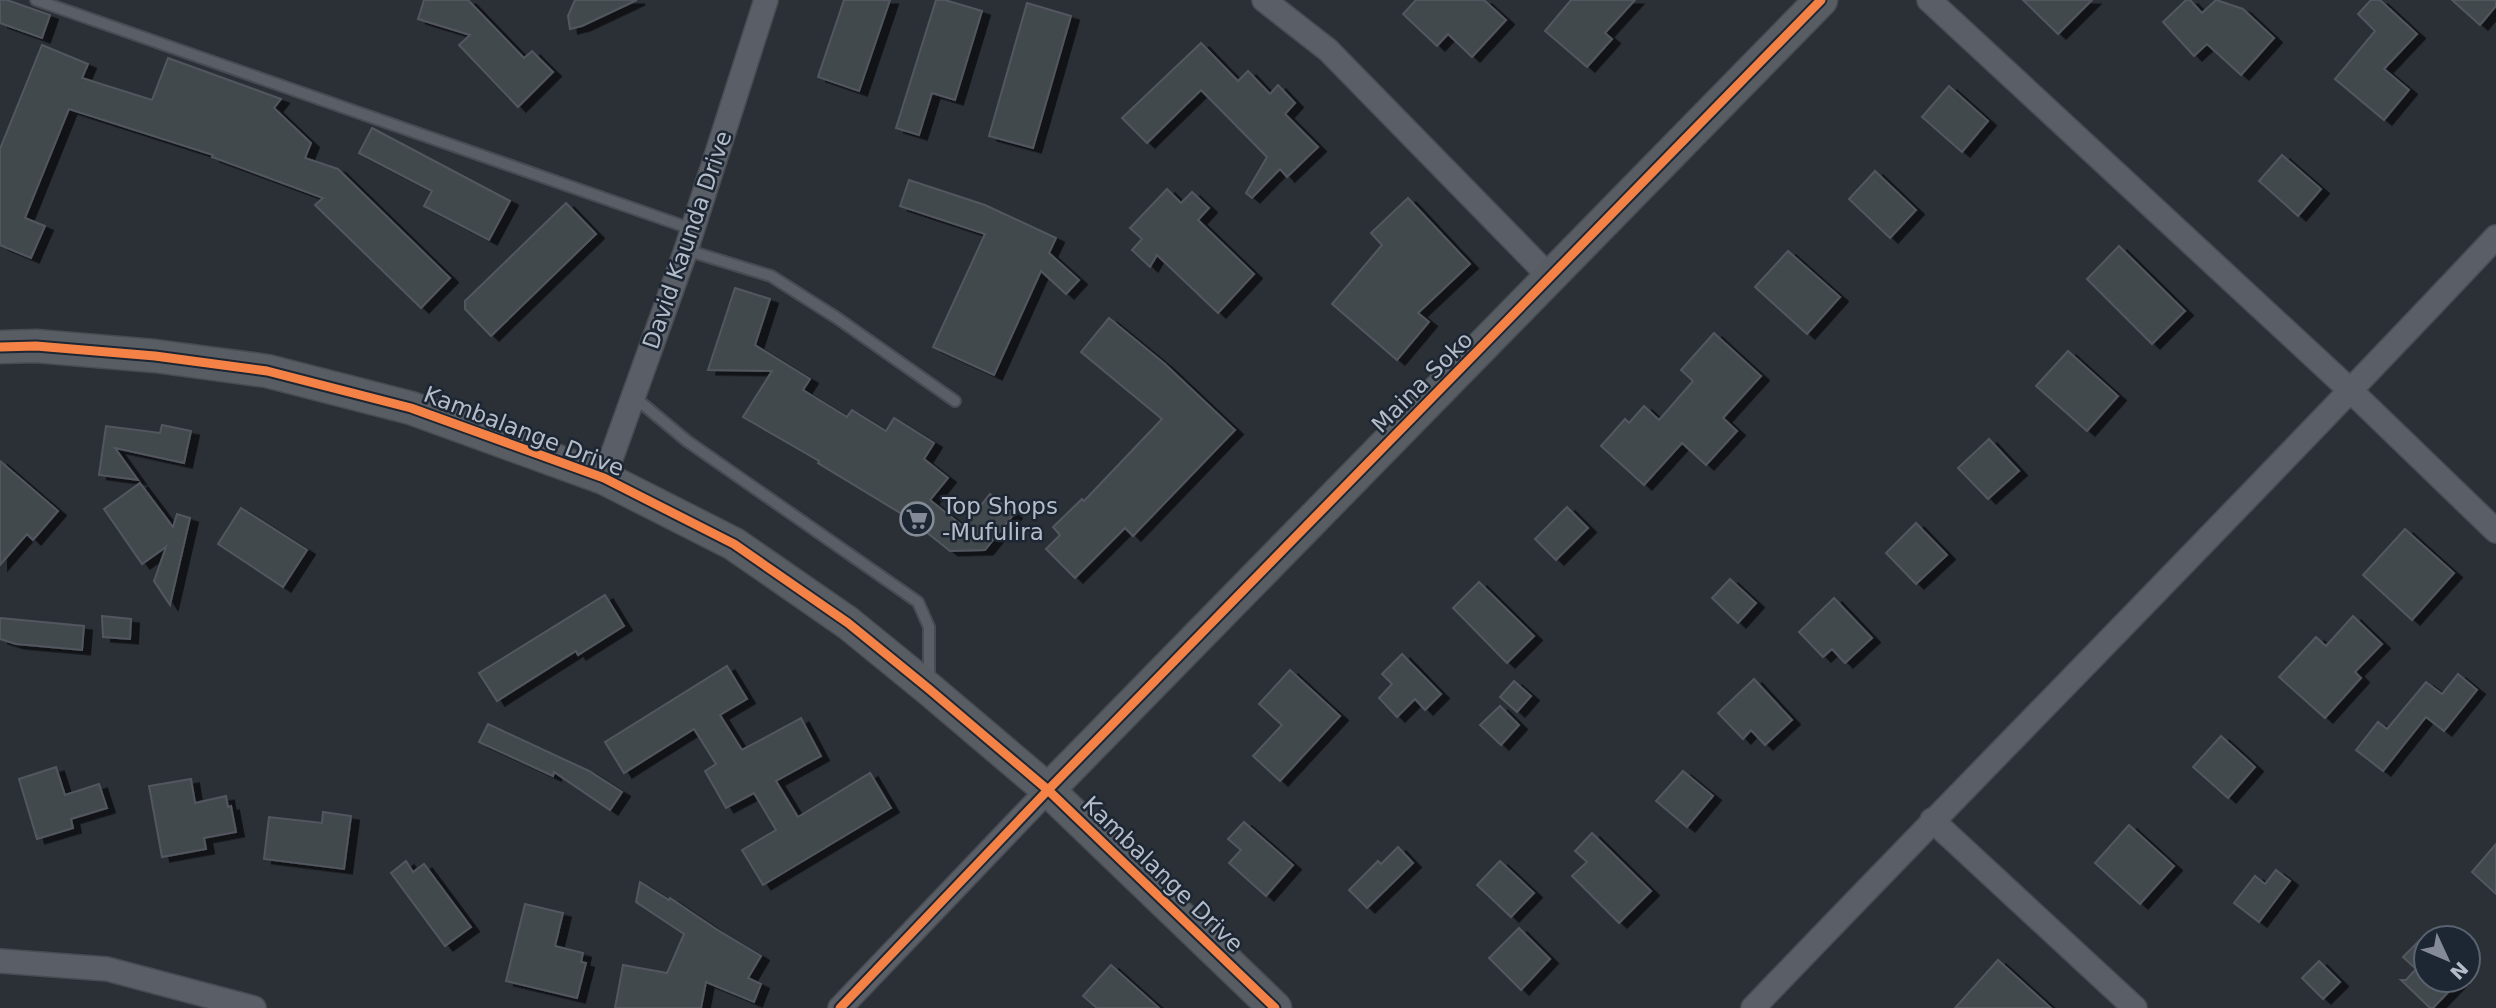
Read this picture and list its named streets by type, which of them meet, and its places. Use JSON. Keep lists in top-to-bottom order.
{
  "streets": {
    "street": ["David Kaunda Drive", "Maina Soko", "Kambalange Drive"]
  },
  "crossings": [
    ["David Kaunda Drive", "Kambalange Drive"],
    ["Maina Soko", "Kambalange Drive"]
  ],
  "places": {
    "supermarket": ["Top Shops -Mufulira"]
  },
  "north": "bottom right"
}
